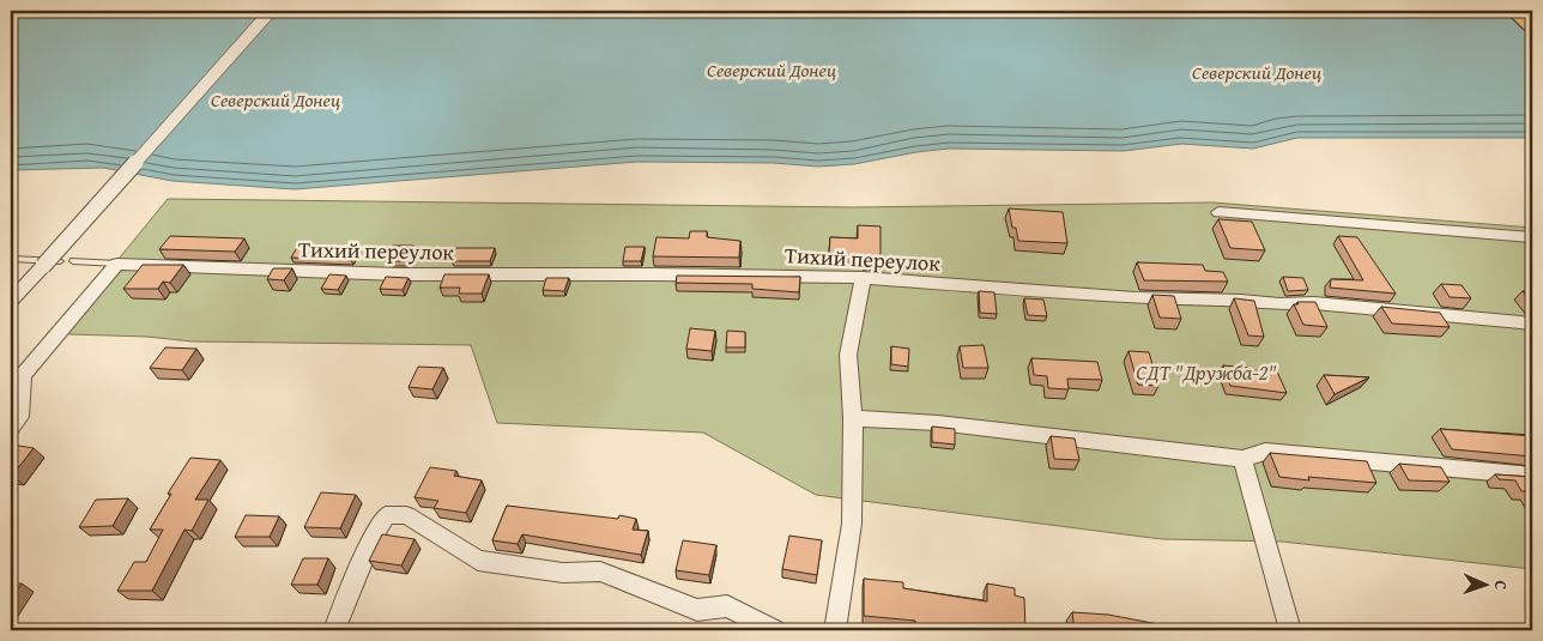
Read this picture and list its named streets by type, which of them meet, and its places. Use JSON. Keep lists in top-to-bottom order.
{
  "streets": {
    "street": ["Тихий переулок"]
  },
  "water": ["Северский Донец"],
  "parks": ["СДТ \"Дружба-2\""],
  "north": "right"
}
